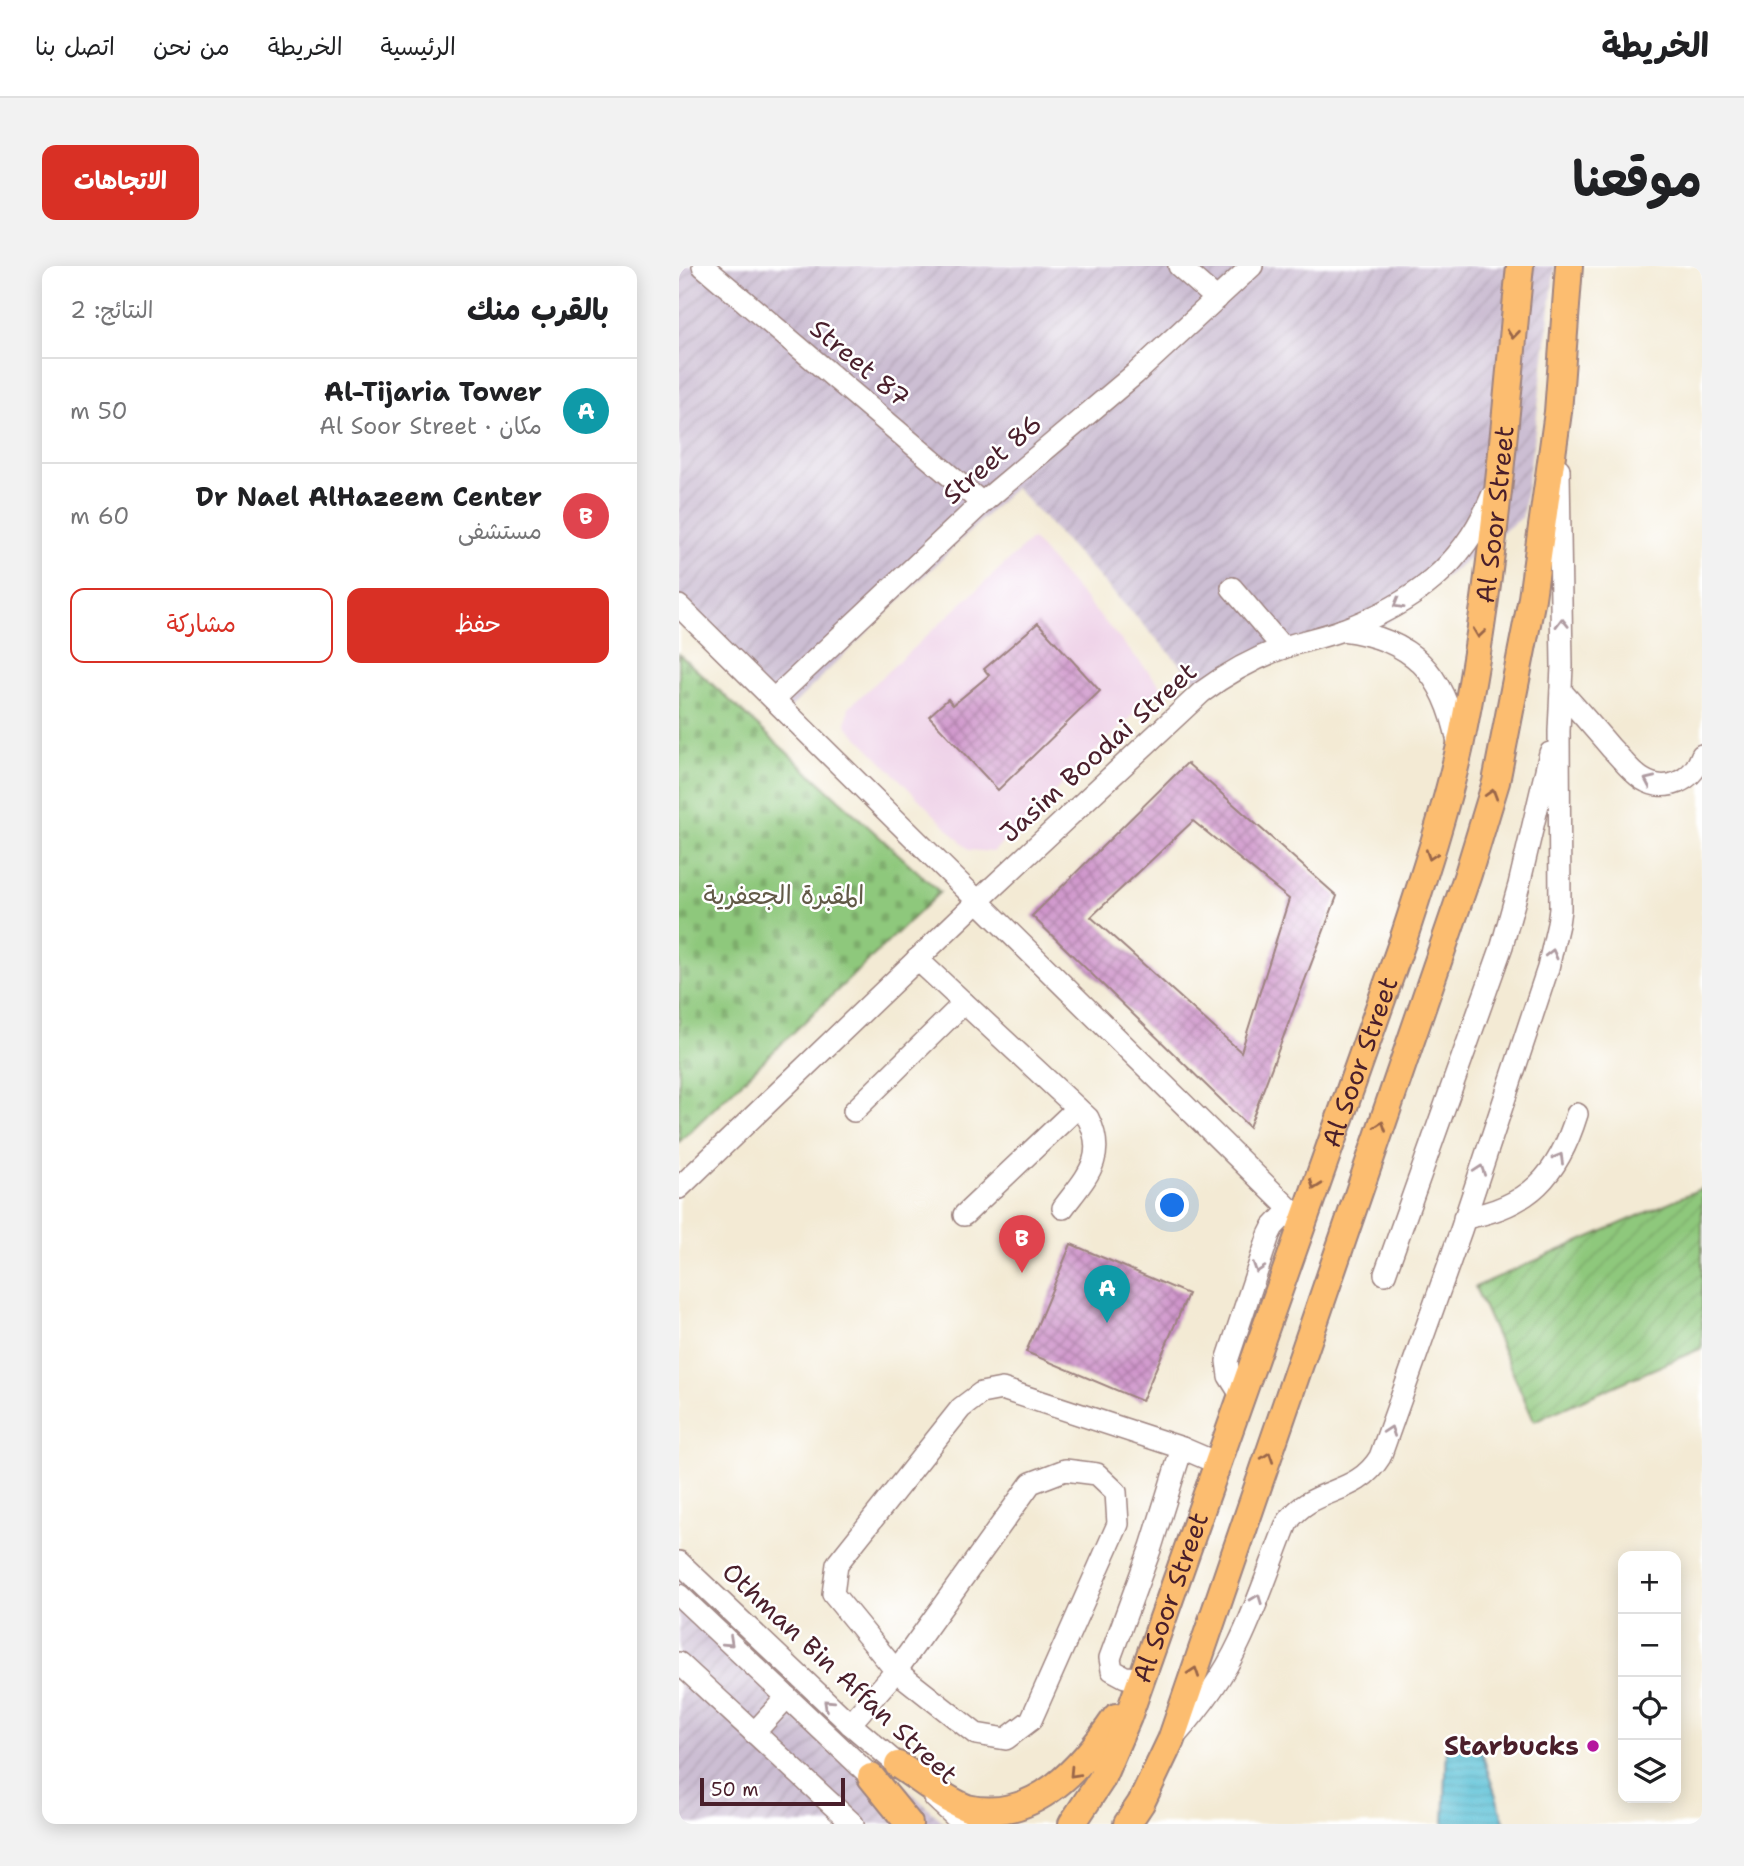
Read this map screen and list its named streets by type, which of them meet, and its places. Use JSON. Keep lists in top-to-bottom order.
{
  "streets": {
    "main road": ["Al Soor Street"],
    "street": [
      "Street 87",
      "Street 86",
      "Jasim Boodai Street",
      "Othman Bin Affan Street"
    ]
  },
  "crossings": [
    ["Street 87", "Street 86"],
    ["Al Soor Street", "Jasim Boodai Street"]
  ],
  "parks": ["المقبرة الجعفرية"],
  "places": ["Starbucks"],
  "scale_bar": "50 m",
  "page": {
    "header": "الخريطة",
    "nav": [
      "الرئيسية",
      "الخريطة",
      "من نحن",
      "اتصل بنا"
    ],
    "title": "موقعنا",
    "buttons": [
      "الاتجاهات",
      ["حفظ", "مشاركة"]
    ],
    "heading": ["بالقرب منك", "النتائج: 2"],
    "list": [
      {
        "mark": "A",
        "name": "Al-Tijaria Tower",
        "note": "مكان · Al Soor Street",
        "value": "50 m"
      },
      {
        "mark": "B",
        "name": "Dr Nael AlHazeem Center",
        "note": "مستشفى",
        "value": "60 m"
      }
    ],
    "pins": ["B", "A"],
    "map_buttons": ["+", "−"],
    "scale": "50 m"
  }
}
